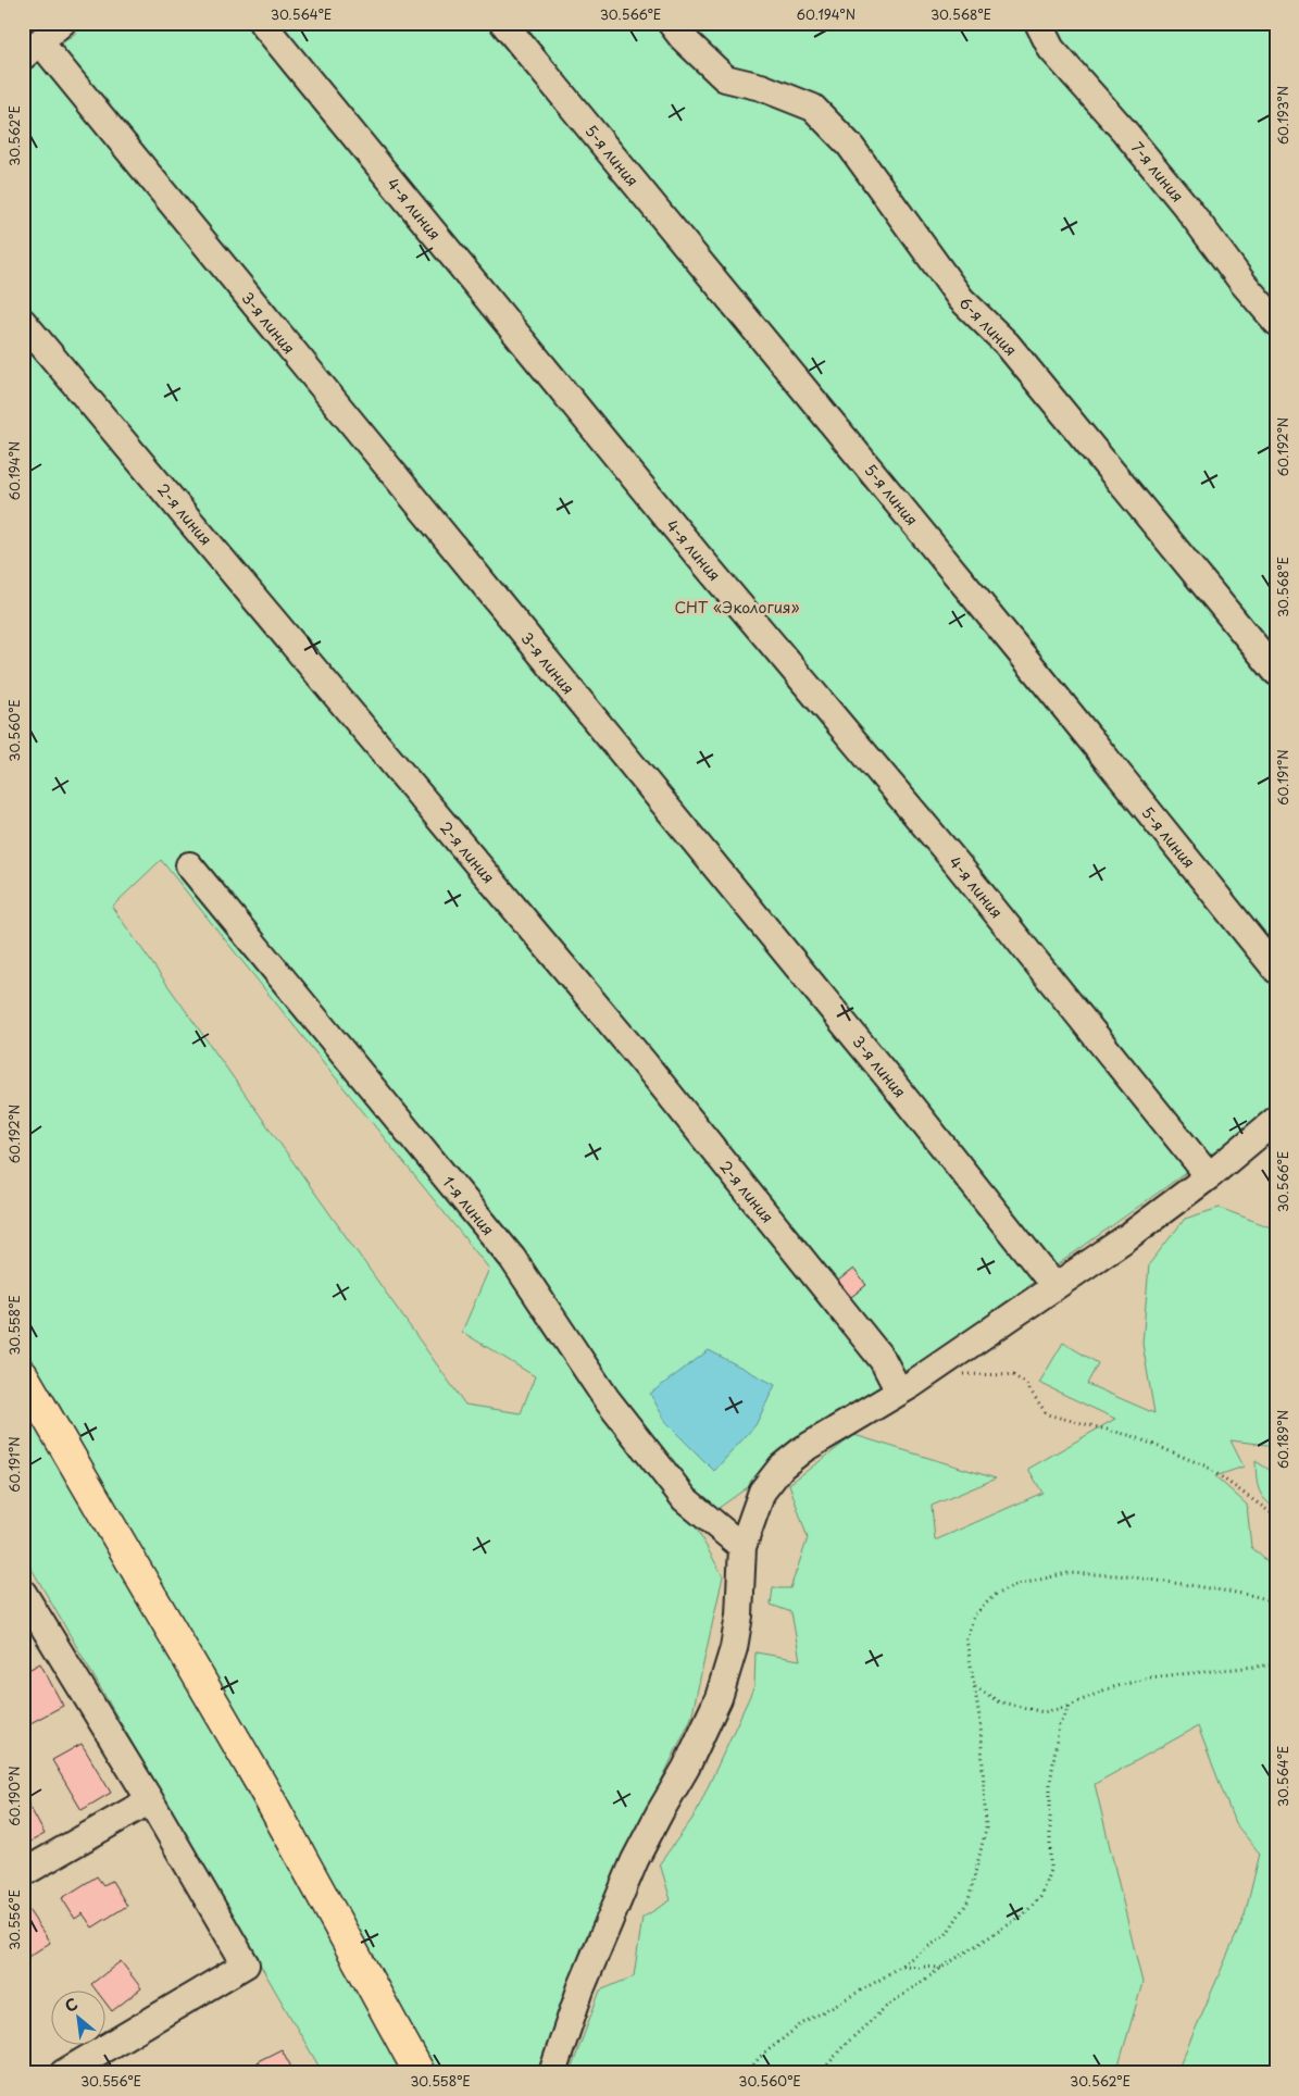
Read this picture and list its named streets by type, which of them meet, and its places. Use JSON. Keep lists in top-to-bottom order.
{
  "streets": {
    "street": [
      "5-я линия",
      "7-я линия",
      "4-я линия",
      "3-я линия",
      "6-я линия",
      "2-я линия",
      "1-я линия"
    ]
  },
  "parks": ["СНТ «Экология»"],
  "north": "top left",
  "coordinates": [
    "30.564°E",
    "30.566°E",
    "60.194°N",
    "30.568°E",
    "60.193°N",
    "30.562°E",
    "60.192°N",
    "30.560°E",
    "60.191°N",
    "30.558°E",
    "60.189°N",
    "60.190°N",
    "30.556°E"
  ]
}
